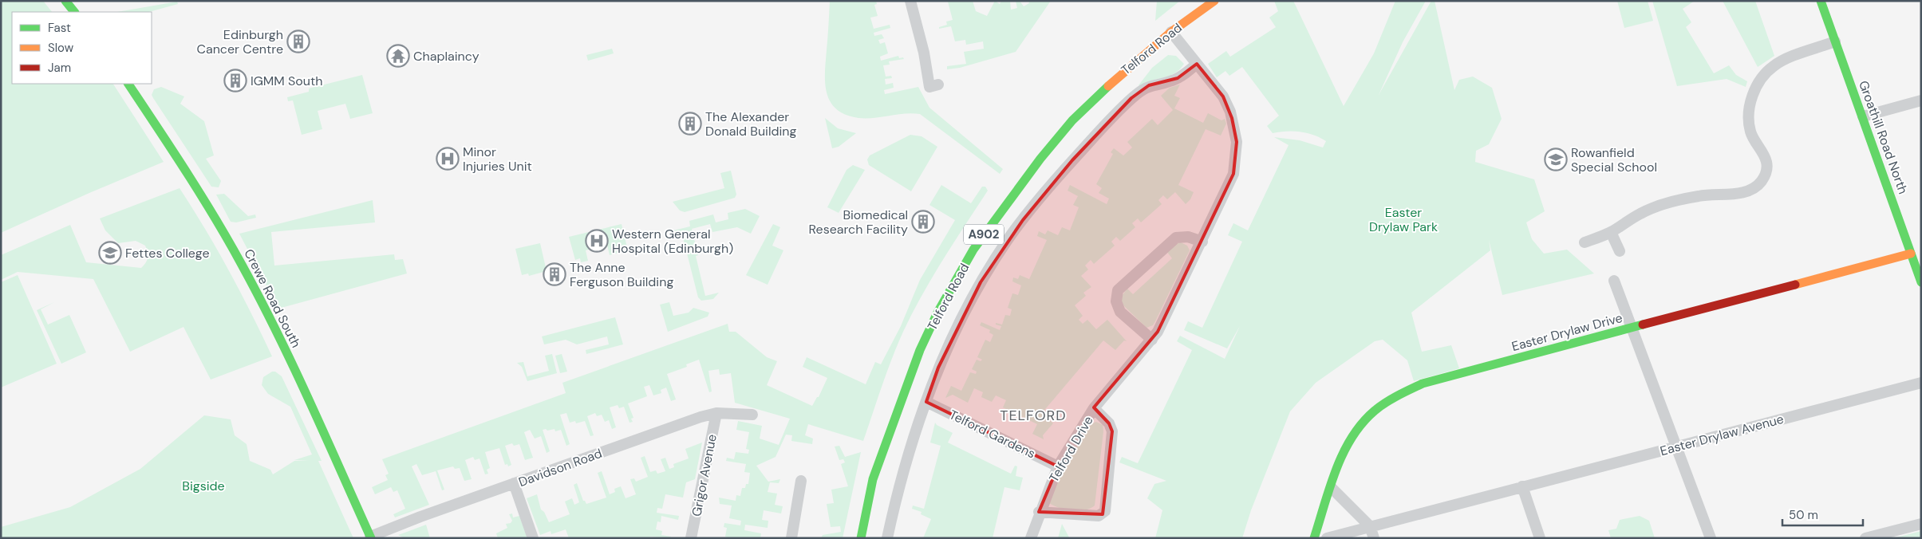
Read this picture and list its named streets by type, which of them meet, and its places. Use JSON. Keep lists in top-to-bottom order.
{
  "streets": {
    "street": [
      "Telford Road",
      "Groathill Road North",
      "A902",
      "Crewe Road South",
      "Easter Drylaw Drive",
      "Telford Gardens",
      "Easter Drylaw Avenue",
      "Telford Drive",
      "Davidson Road",
      "Grigor Avenue"
    ]
  },
  "crossings": [
    ["Telford Road", "Telford Gardens"],
    ["Telford Road", "Telford Drive"],
    ["Groathill Road North", "Easter Drylaw Drive"],
    ["Crewe Road South", "Davidson Road"],
    ["Telford Gardens", "Telford Drive"],
    ["Davidson Road", "Grigor Avenue"]
  ],
  "districts": ["TELFORD"],
  "parks": ["Easter Drylaw Park", "Bigside"],
  "places": {
    "building": [
      "Edinburgh Cancer Centre",
      "IGMM South",
      "The Alexander Donald Building",
      "Biomedical Research Facility",
      "The Anne Ferguson Building"
    ],
    "temple": ["Chaplaincy"],
    "hospital": ["Minor Injuries Unit", "Western General Hospital (Edinburgh)"],
    "school or university": ["Rowanfield Special School", "Fettes College"]
  },
  "legend": ["Fast", "Slow", "Jam"],
  "scale_bar": "50 m"
}
